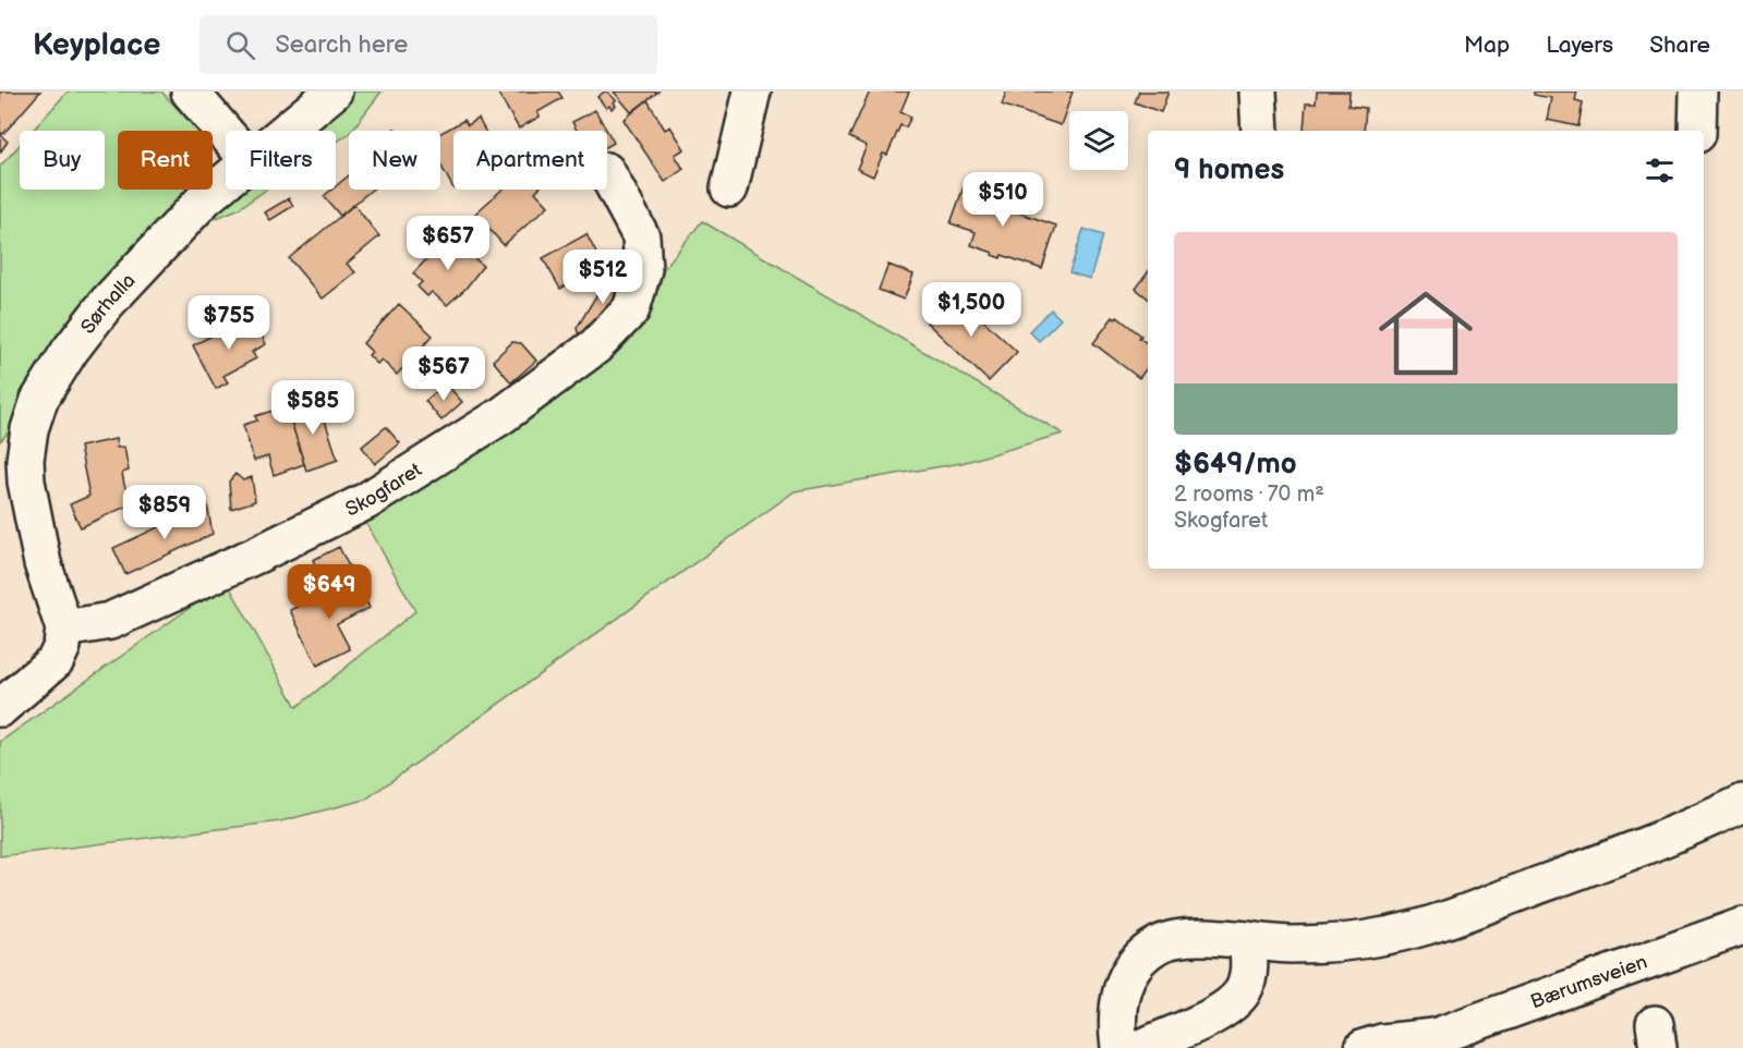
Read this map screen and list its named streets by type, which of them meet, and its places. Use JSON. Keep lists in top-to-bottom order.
{
  "streets": {
    "street": ["Sørhalla", "Skogfaret", "Bærumsveien"]
  },
  "crossings": [
    ["Sørhalla", "Skogfaret"]
  ],
  "page": {
    "header": "Keyplace",
    "search": "Search here",
    "nav": ["Map", "Layers", "Share"],
    "chip": [
      "Buy",
      "Rent",
      "Filters",
      "New",
      "Apartment"
    ],
    "heading": "9 homes",
    "price": [
      "$510",
      "$657",
      "$512",
      "$1,500",
      "$755",
      "$567",
      "$585",
      "$859",
      "$649"
    ],
    "list": [
      {
        "name": "$649/mo",
        "note": "2 rooms · 70 m² · Skogfaret"
      }
    ]
  }
}
